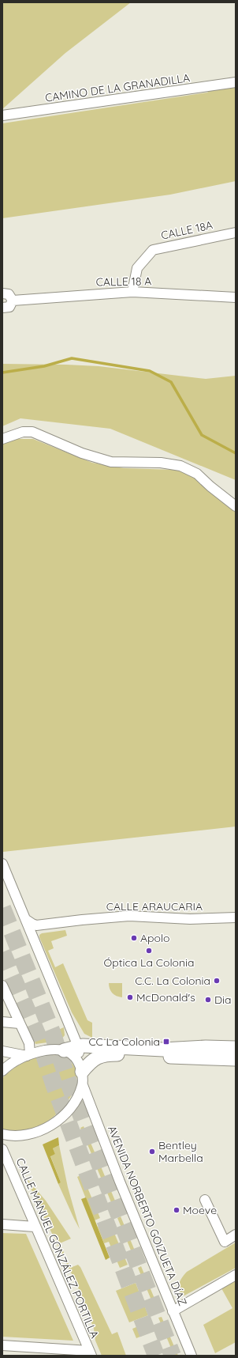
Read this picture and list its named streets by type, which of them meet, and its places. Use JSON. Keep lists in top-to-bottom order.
{
  "streets": {
    "street": [
      "CAMINO DE LA GRANADILLA",
      "CALLE 18A",
      "CALLE 18 A",
      "CALLE ARAUCARIA",
      "AVENIDA NORBERTO GOIZUETA DÍAZ",
      "CALLE MANUEL GONZÁLEZ PORTILLA"
    ]
  },
  "crossings": [
    ["CALLE 18A", "CALLE 18 A"]
  ],
  "places": {
    "other": [
      "Apolo",
      "Óptica La Colonia",
      "C.C. La Colonia",
      "McDonald's",
      "Dia",
      "Bentley Marbella",
      "Moeve"
    ],
    "transit": ["CC La Colonia"]
  }
}
